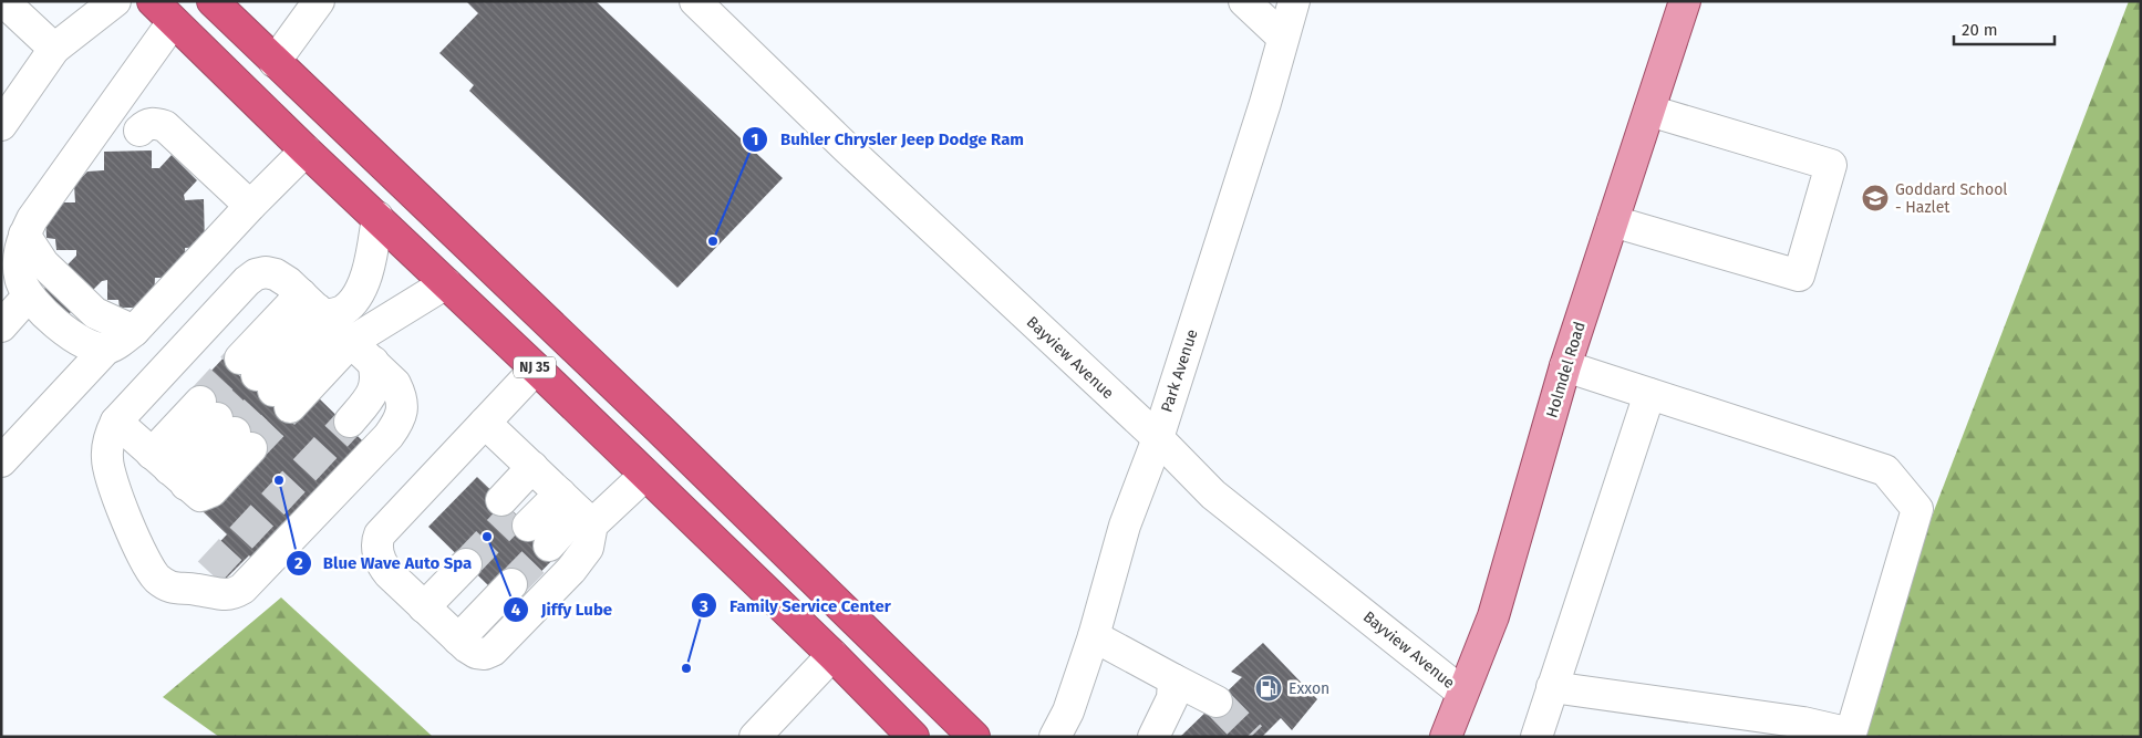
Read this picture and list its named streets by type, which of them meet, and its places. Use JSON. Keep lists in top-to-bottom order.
{
  "streets": {
    "highway": ["NJ 35"],
    "main road": ["Holmdel Road"],
    "street": ["Bayview Avenue", "Park Avenue"]
  },
  "crossings": [
    ["Bayview Avenue", "Holmdel Road"],
    ["Bayview Avenue", "Park Avenue"]
  ],
  "places": {
    "school or university": ["Goddard School - Hazlet"],
    "other": [
      "Buhler Chrysler Jeep Dodge Ram",
      "Blue Wave Auto Spa",
      "Jiffy Lube",
      "Family Service Center"
    ],
    "fuel station": ["Exxon"]
  },
  "scale_bar": "20 m"
}
